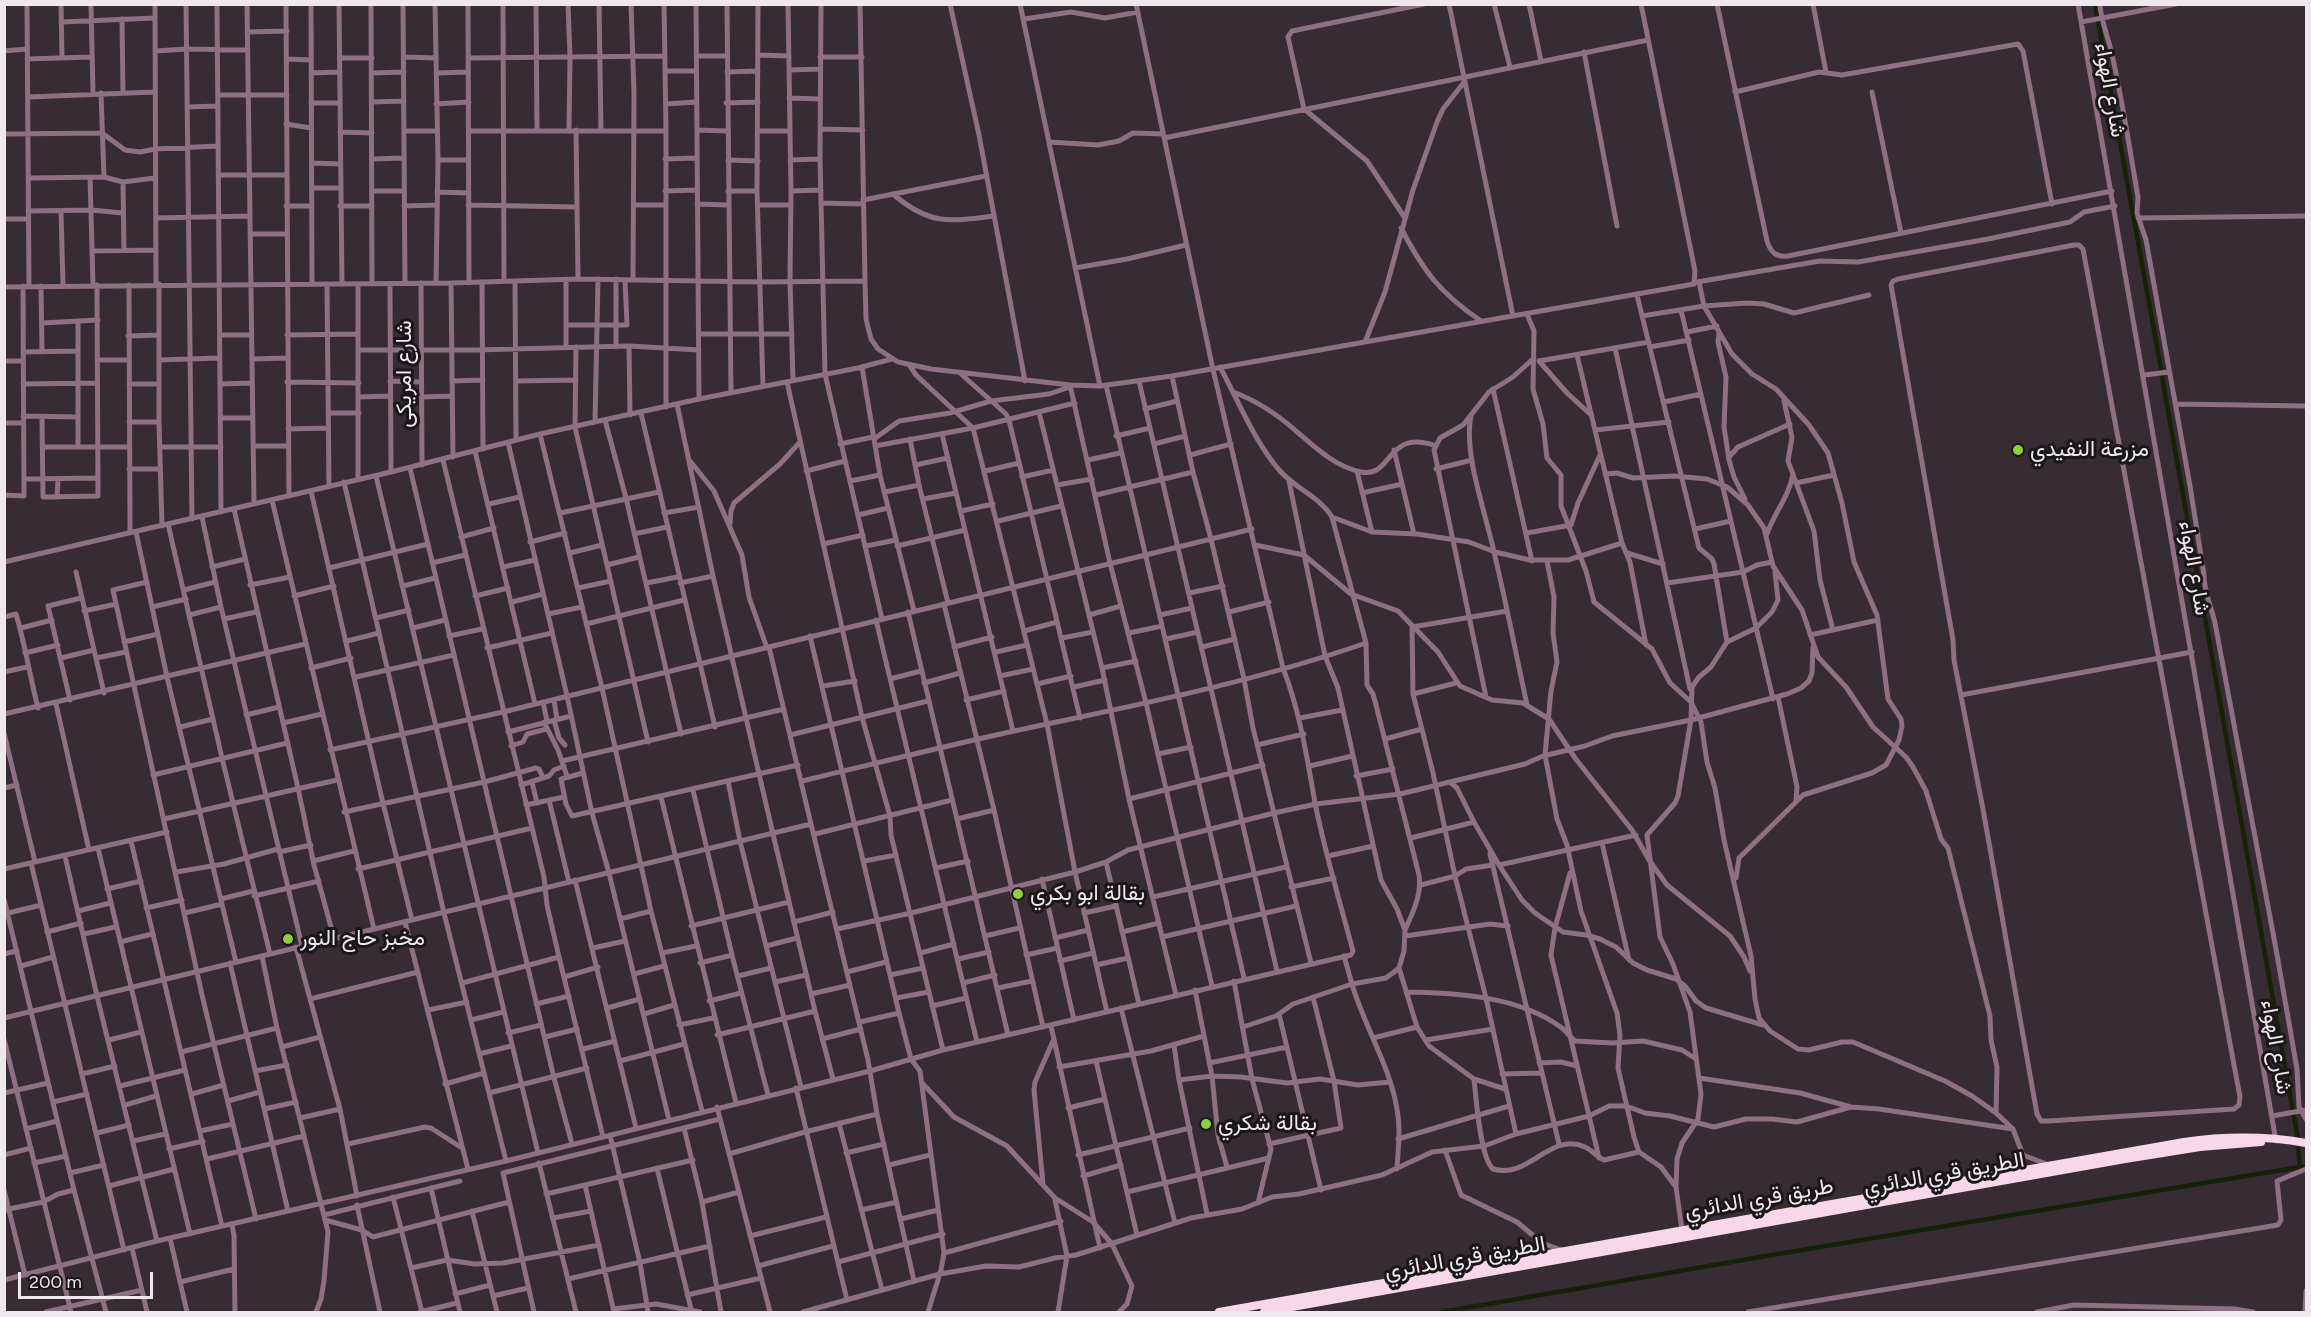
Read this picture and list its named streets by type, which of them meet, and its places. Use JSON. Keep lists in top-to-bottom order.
{
  "streets": {
    "highway": ["الطريق قري الدائري", "طريق قري الدائري"],
    "street": ["شارع الهواء", "شارع امريكى"]
  },
  "crossings": [
    ["شارع الهواء", "الطريق قري الدائري"],
    ["شارع الهواء", "طريق قري الدائري"],
    ["الطريق قري الدائري", "طريق قري الدائري"]
  ],
  "places": [
    "مزرعة النفيدي",
    "بقالة ابو بكري",
    "مخبز حاج النور",
    "بقالة شكري"
  ],
  "scale_bar": "200 m"
}
